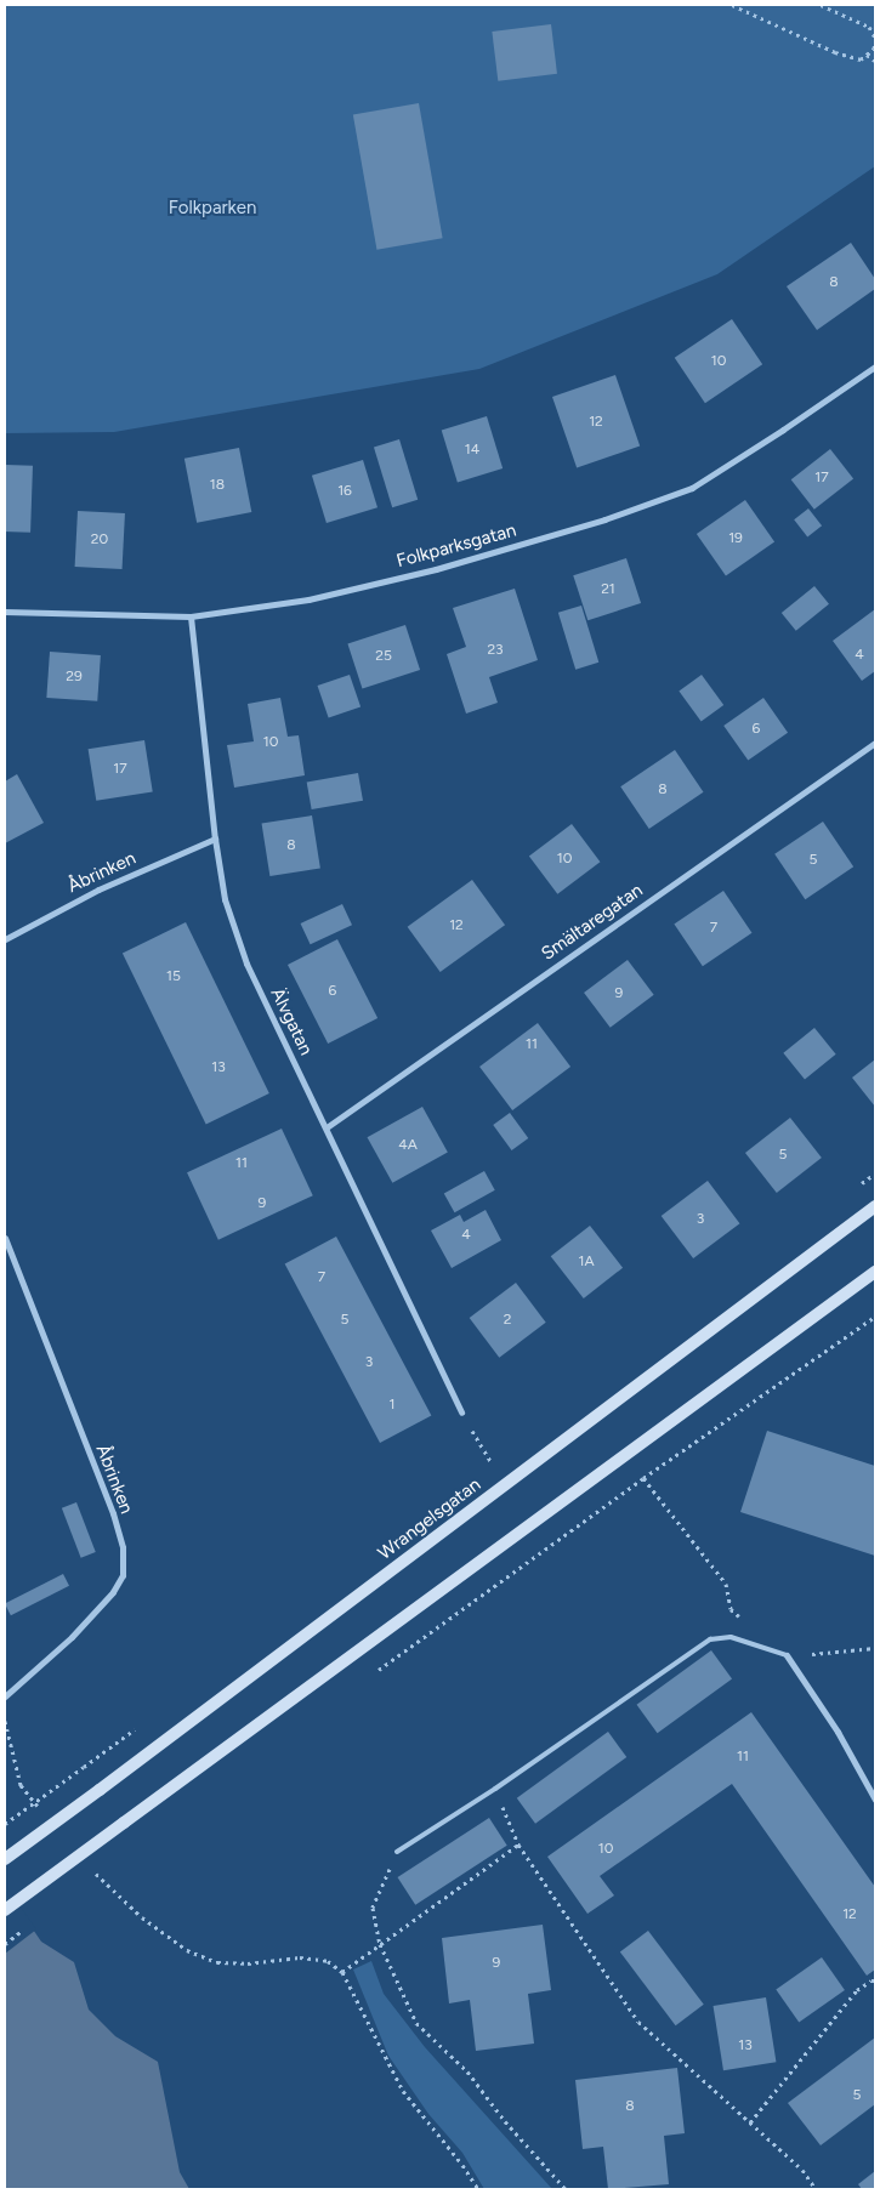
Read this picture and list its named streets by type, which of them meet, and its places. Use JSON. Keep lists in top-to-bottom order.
{
  "streets": {
    "main road": ["Wrangelsgatan"],
    "street": [
      "Folkparksgatan",
      "Åbrinken",
      "Smältaregatan",
      "Älvgatan"
    ]
  },
  "crossings": [
    ["Folkparksgatan", "Älvgatan"],
    ["Åbrinken", "Älvgatan"],
    ["Smältaregatan", "Älvgatan"]
  ],
  "parks": ["Folkparken"],
  "house_numbers": [
    "8",
    "10",
    "12",
    "14",
    "17",
    "18",
    "16",
    "19",
    "20",
    "21",
    "23",
    "4",
    "25",
    "29",
    "6",
    "10",
    "17",
    "8",
    "8",
    "10",
    "5",
    "12",
    "7",
    "15",
    "6",
    "9",
    "11",
    "13",
    "4A",
    "5",
    "11",
    "9",
    "3",
    "4",
    "1A",
    "7",
    "5",
    "2",
    "3",
    "1",
    "11",
    "10",
    "12",
    "9",
    "13",
    "5",
    "8"
  ]
}
